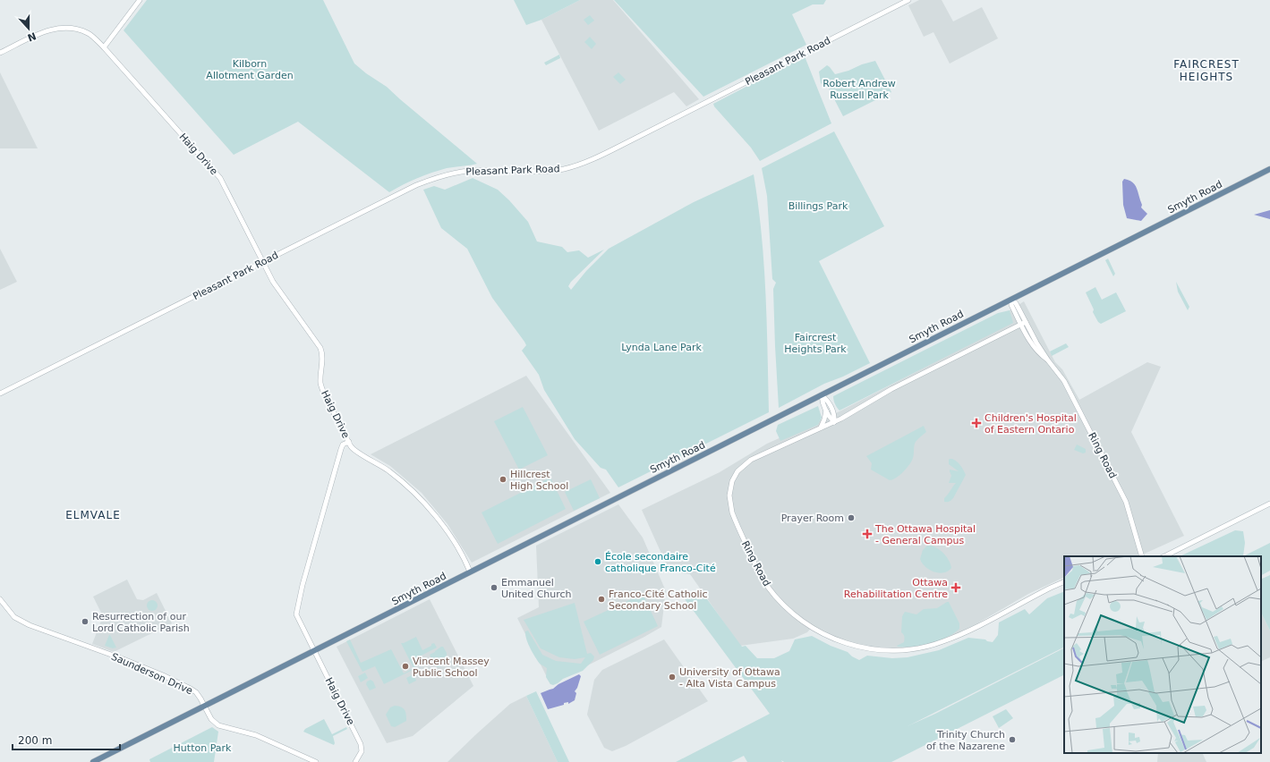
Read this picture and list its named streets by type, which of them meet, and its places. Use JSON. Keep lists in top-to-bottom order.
{
  "streets": {
    "main road": ["Smyth Road"],
    "street": [
      "Pleasant Park Road",
      "Haig Drive",
      "Ring Road",
      "Saunderson Drive"
    ]
  },
  "crossings": [
    ["Pleasant Park Road", "Haig Drive"],
    ["Haig Drive", "Smyth Road"],
    ["Smyth Road", "Ring Road"],
    ["Smyth Road", "Saunderson Drive"]
  ],
  "districts": ["FAIRCREST HEIGHTS", "ELMVALE"],
  "parks": [
    "Kilborn Allotment Garden",
    "Robert Andrew Russell Park",
    "Billings Park",
    "Faircrest Heights Park",
    "Lynda Lane Park",
    "Hutton Park"
  ],
  "places": {
    "health": ["Children's Hospital of Eastern Ontario", "The Ottawa Hospital - General Campus", "Ottawa Rehabilitation Centre"],
    "other": [
      "Hillcrest High School",
      "Prayer Room",
      "École secondaire catholique Franco-Cité",
      "Emmanuel United Church",
      "Franco-Cité Catholic Secondary School",
      "Resurrection of our Lord Catholic Parish",
      "Vincent Massey Public School",
      "University of Ottawa - Alta Vista Campus",
      "Trinity Church of the Nazarene"
    ]
  },
  "scale_bar": "200 m",
  "north": "bottom"
}
